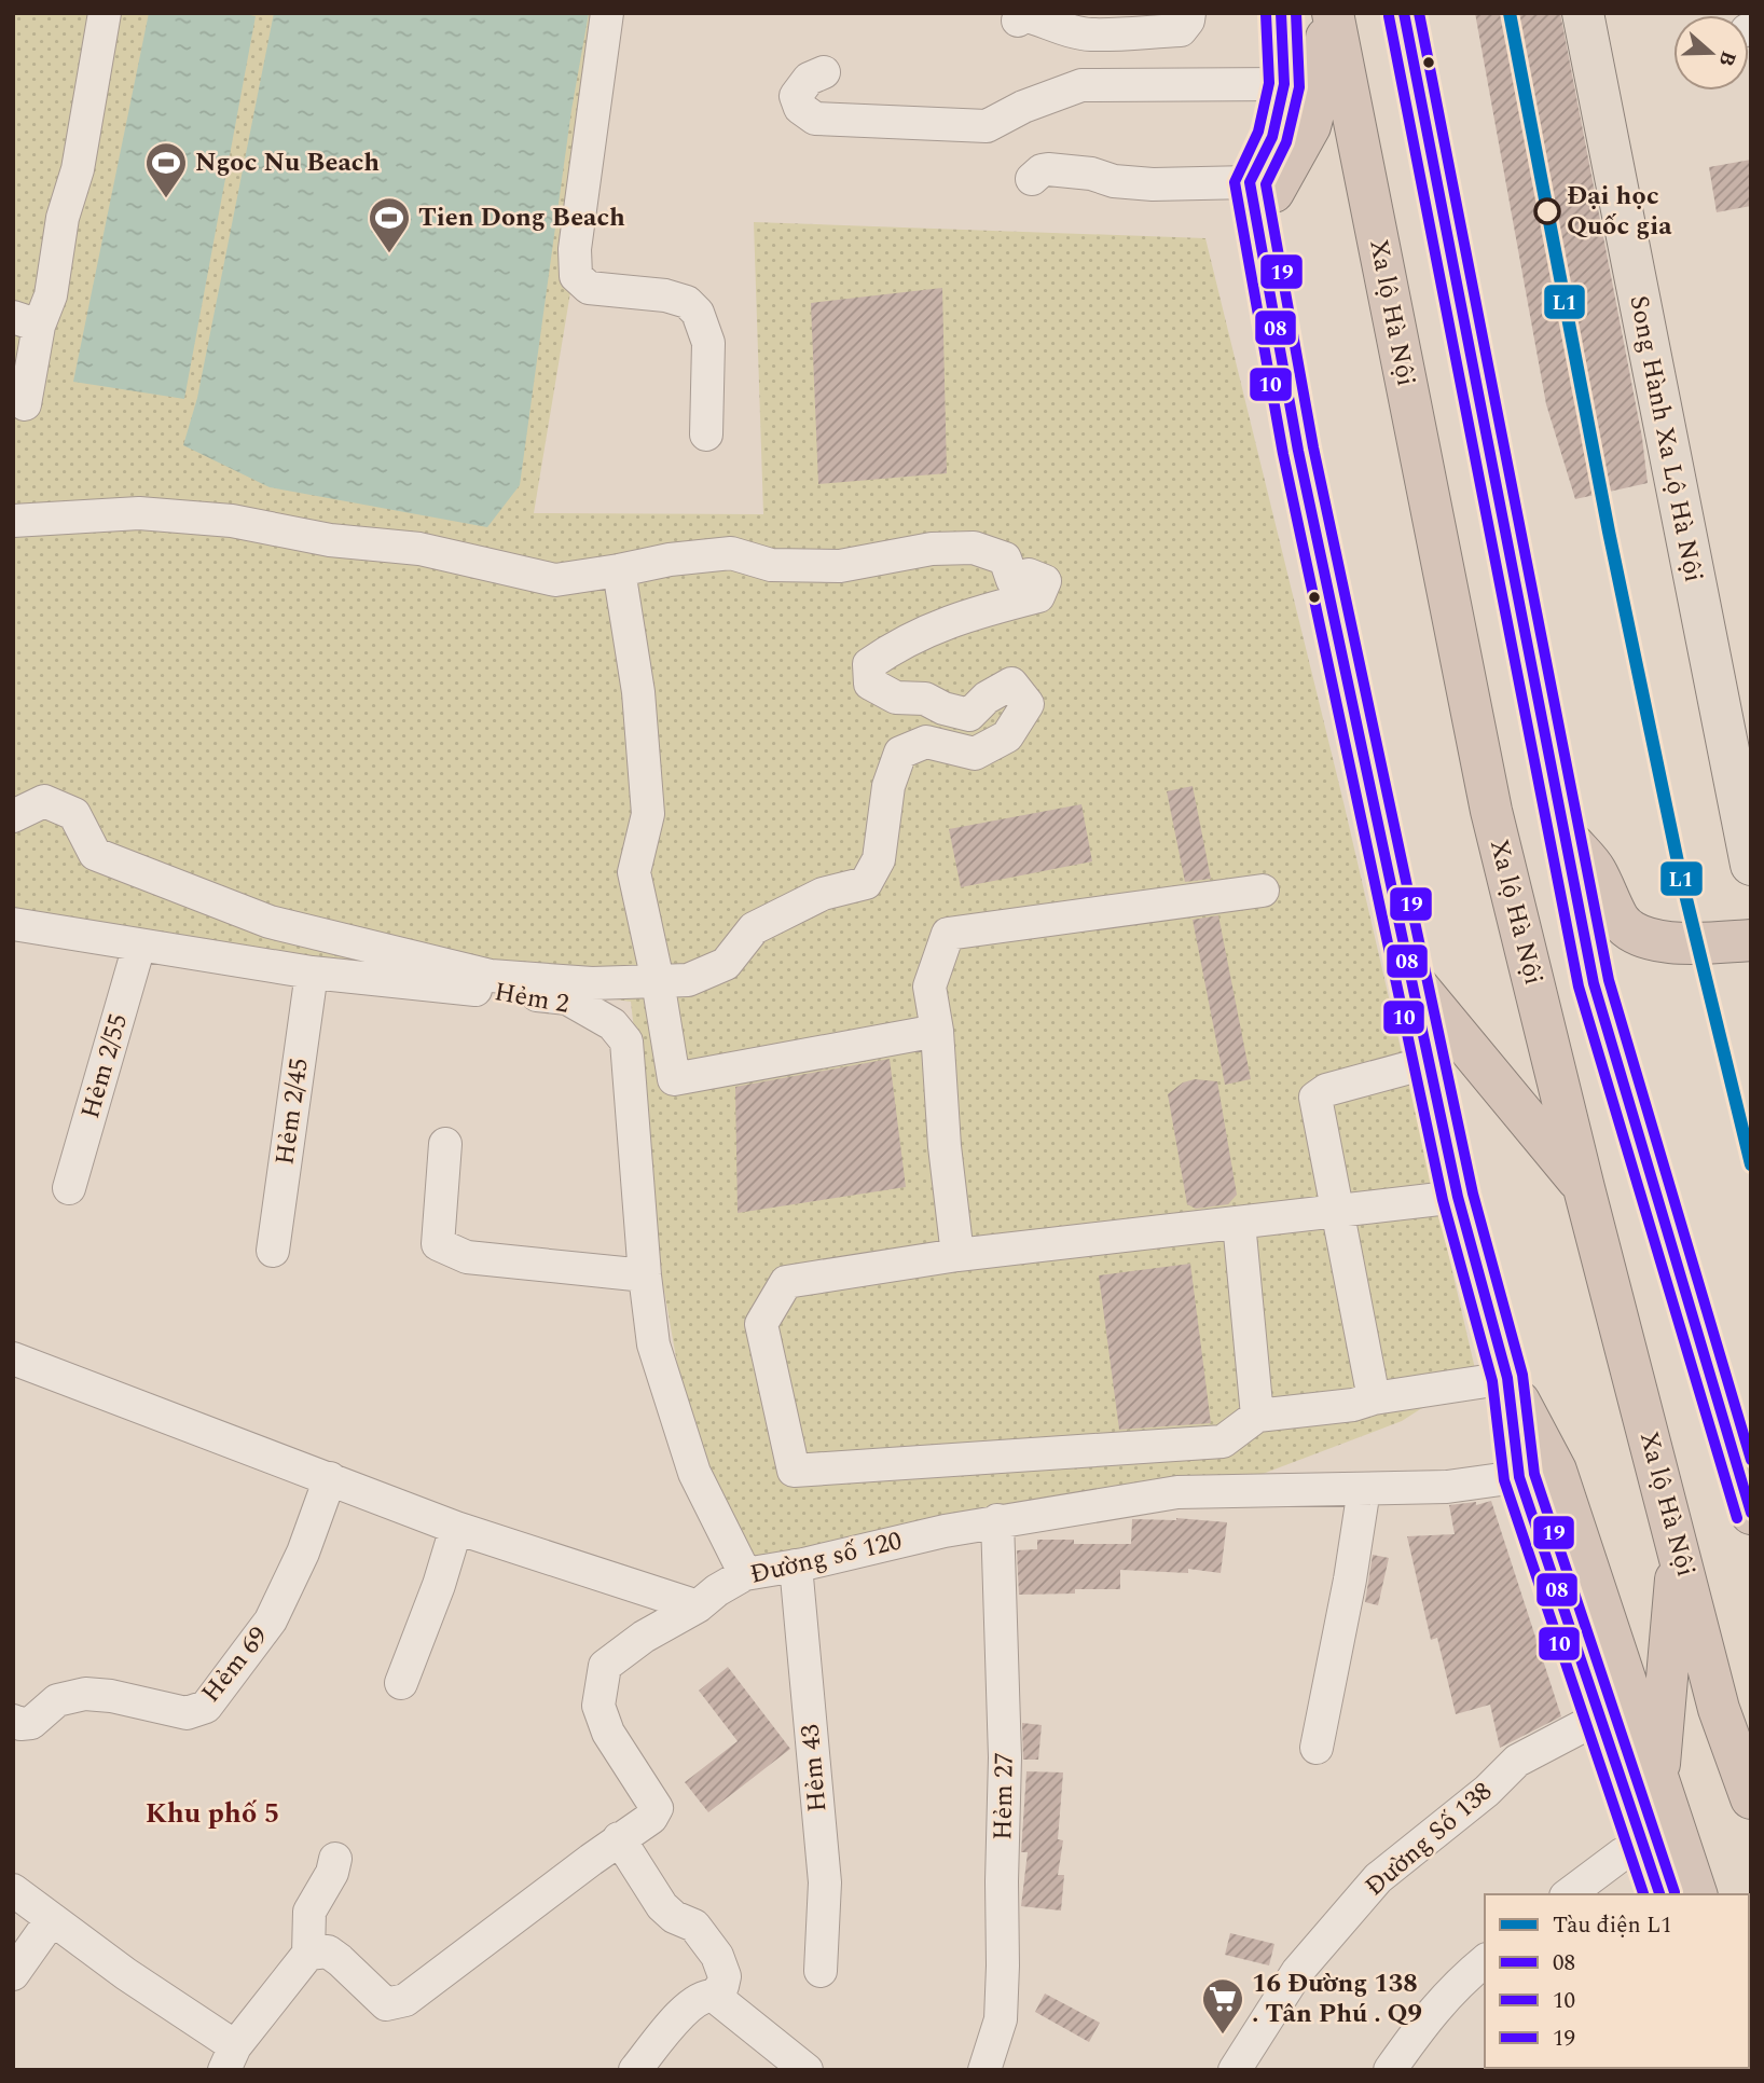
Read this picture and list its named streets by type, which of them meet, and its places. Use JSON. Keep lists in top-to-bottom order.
{
  "streets": {
    "highway": ["Xa lộ Hà Nội"],
    "main road": ["Song Hành Xa Lộ Hà Nội"],
    "street": [
      "Hẻm 2",
      "Hẻm 2/55",
      "Hẻm 2/45",
      "Đường số 120",
      "Hẻm 69",
      "Hẻm 43",
      "Hẻm 27",
      "Đường Số 138"
    ]
  },
  "crossings": [
    ["Hẻm 2", "Hẻm 2/55"],
    ["Hẻm 2", "Hẻm 2/45"],
    ["Hẻm 2", "Đường số 120"],
    ["Đường số 120", "Hẻm 43"],
    ["Đường số 120", "Hẻm 27"]
  ],
  "districts": ["Khu phố 5"],
  "places": {
    "sports": ["Ngoc Nu Beach", "Tien Dong Beach"],
    "other": ["Đại học Quốc gia"],
    "supermarket": ["16 Đường 138 . Tân Phú . Q9"]
  },
  "lines": [
    "metro line L1",
    "transit line 08",
    "transit line 19",
    "transit line 10"
  ],
  "legend": [
    "Tàu điện L1",
    "08",
    "10",
    "19"
  ],
  "north": "right"
}
